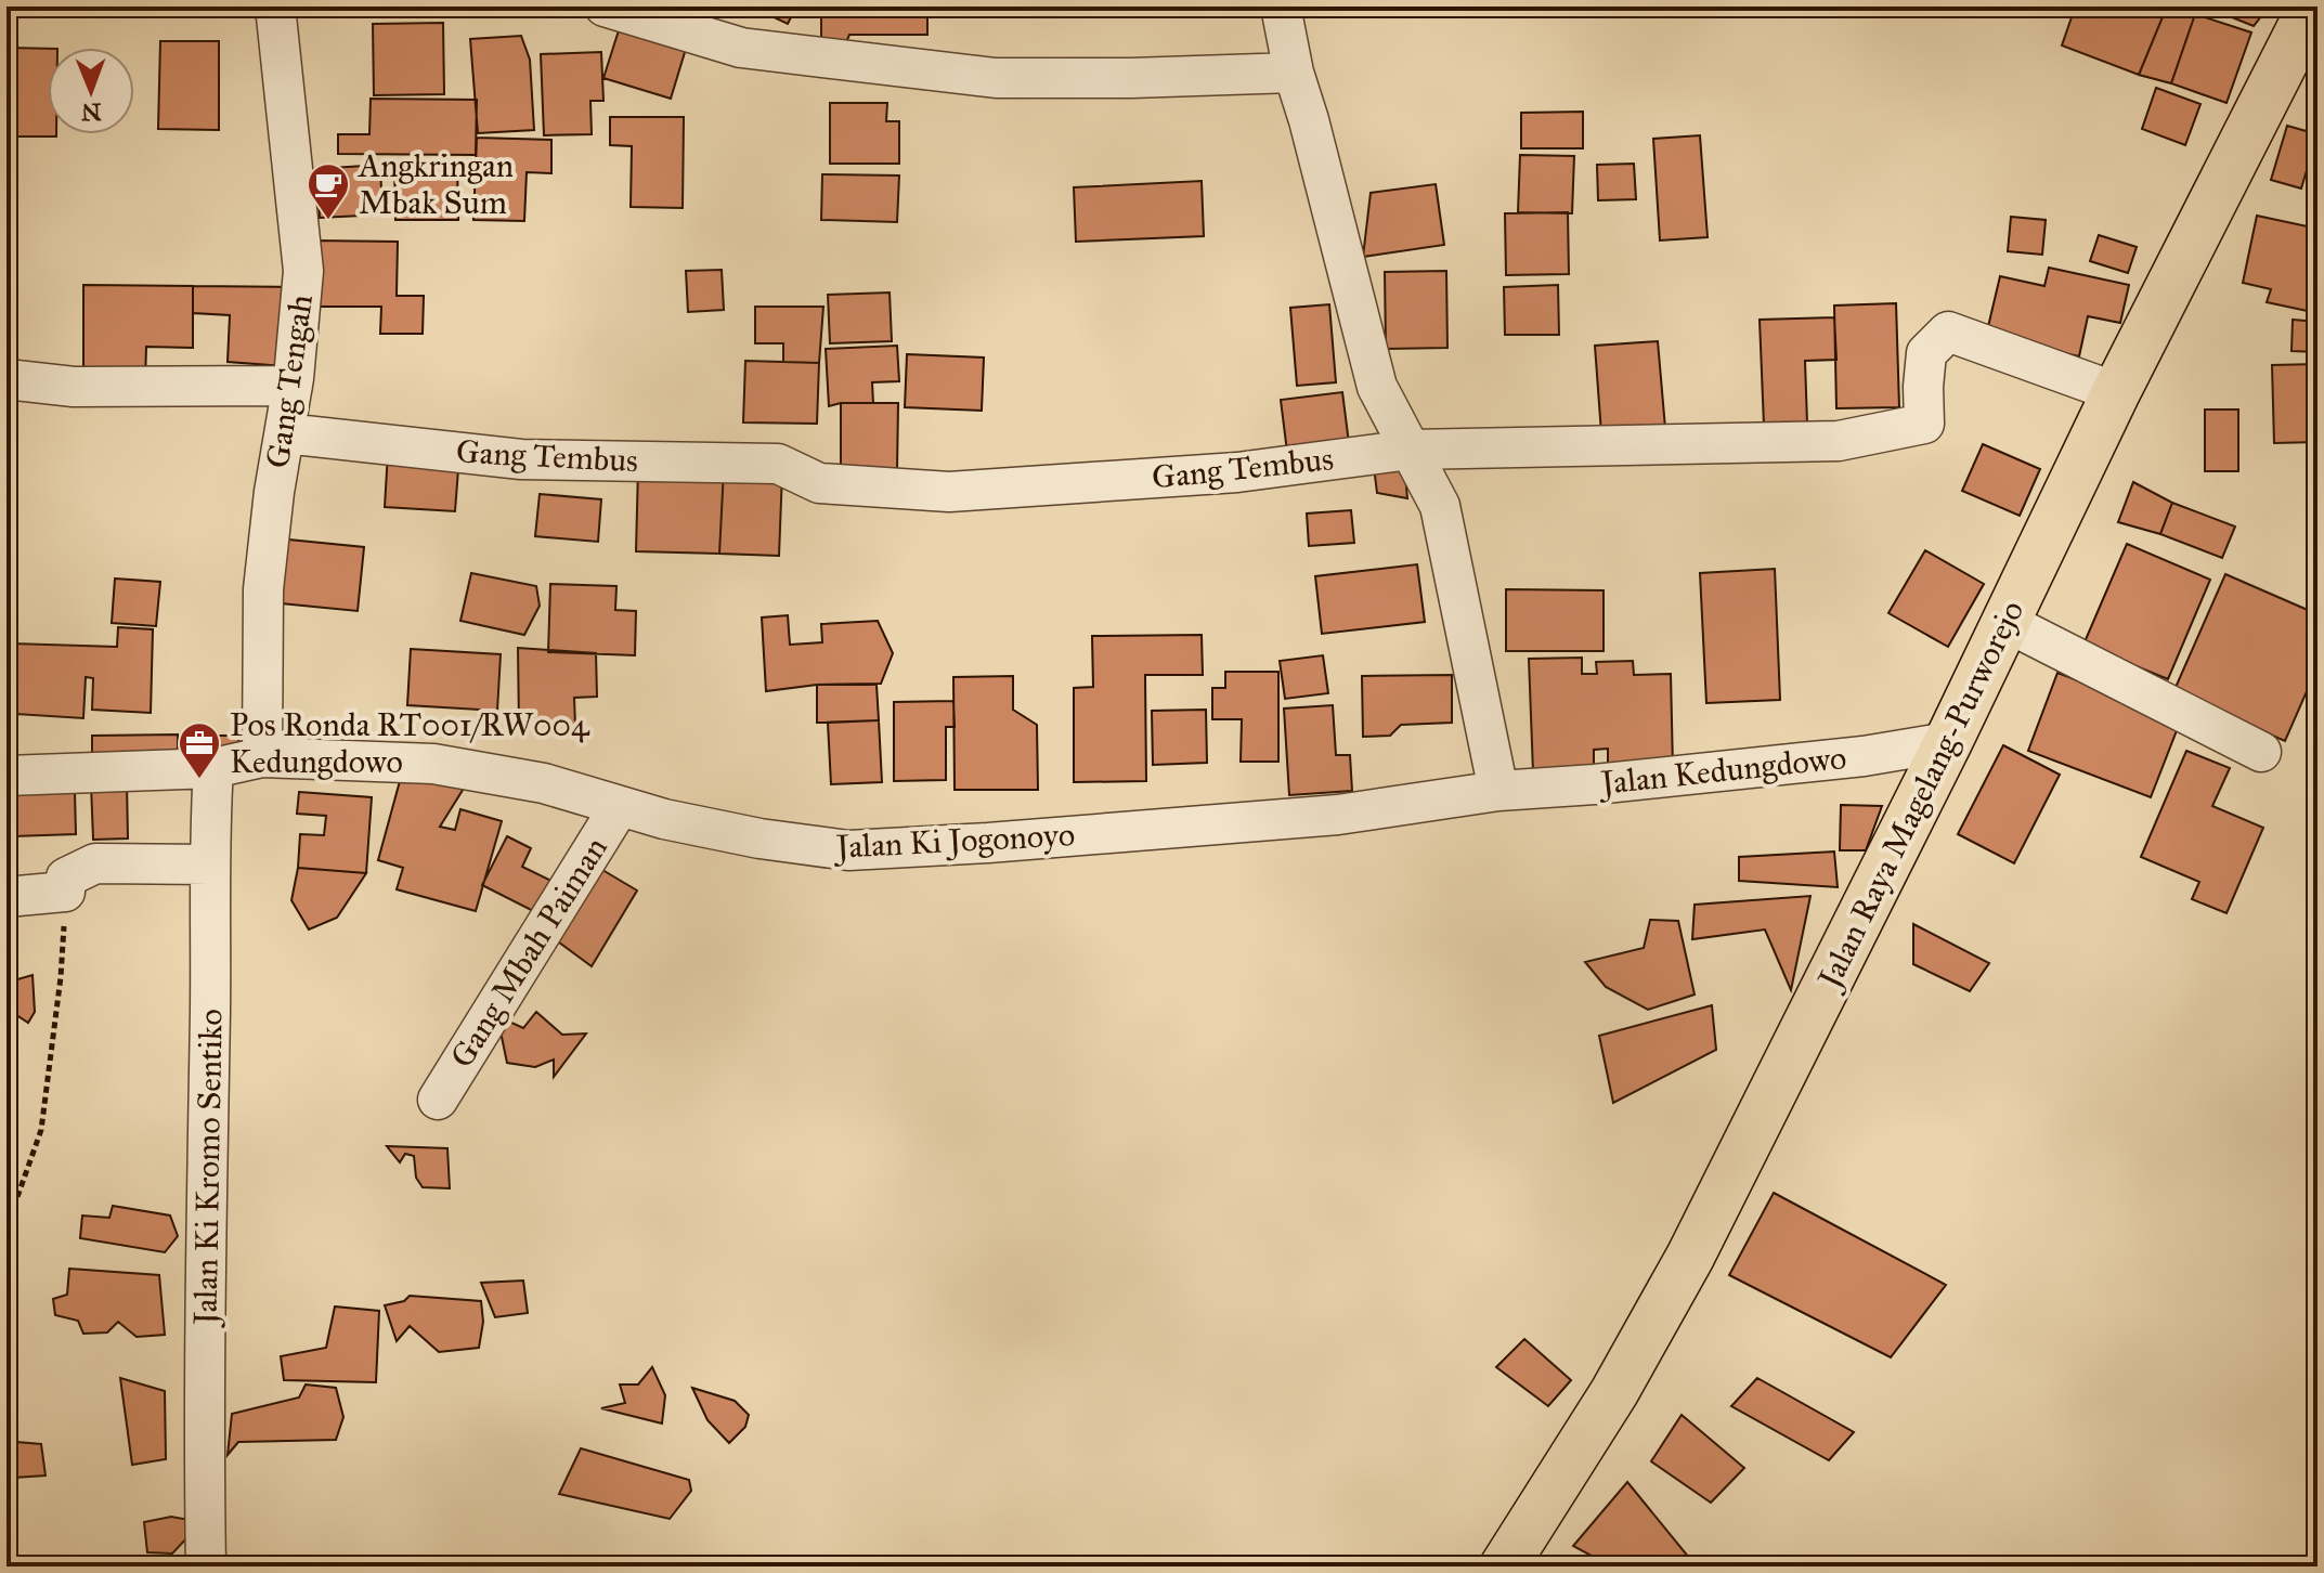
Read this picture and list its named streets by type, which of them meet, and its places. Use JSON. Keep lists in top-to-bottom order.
{
  "streets": {
    "main road": ["Jalan Raya Magelang-Purworejo"],
    "street": [
      "Gang Tengah",
      "Gang Tembus",
      "Jalan Kedungdowo",
      "Jalan Ki Jogonoyo",
      "Gang Mbah Paiman",
      "Jalan Ki Kromo Sentiko"
    ]
  },
  "crossings": [
    ["Gang Tengah", "Gang Tembus"],
    ["Gang Tengah", "Jalan Ki Jogonoyo"],
    ["Gang Tembus", "Jalan Raya Magelang-Purworejo"],
    ["Jalan Kedungdowo", "Jalan Raya Magelang-Purworejo"],
    ["Jalan Kedungdowo", "Jalan Ki Jogonoyo"],
    ["Jalan Ki Jogonoyo", "Gang Mbah Paiman"],
    ["Jalan Ki Jogonoyo", "Jalan Ki Kromo Sentiko"]
  ],
  "places": {
    "cafe": ["Angkringan Mbak Sum"],
    "office": ["Pos Ronda RT001/RW004 Kedungdowo"]
  },
  "north": "bottom"
}
